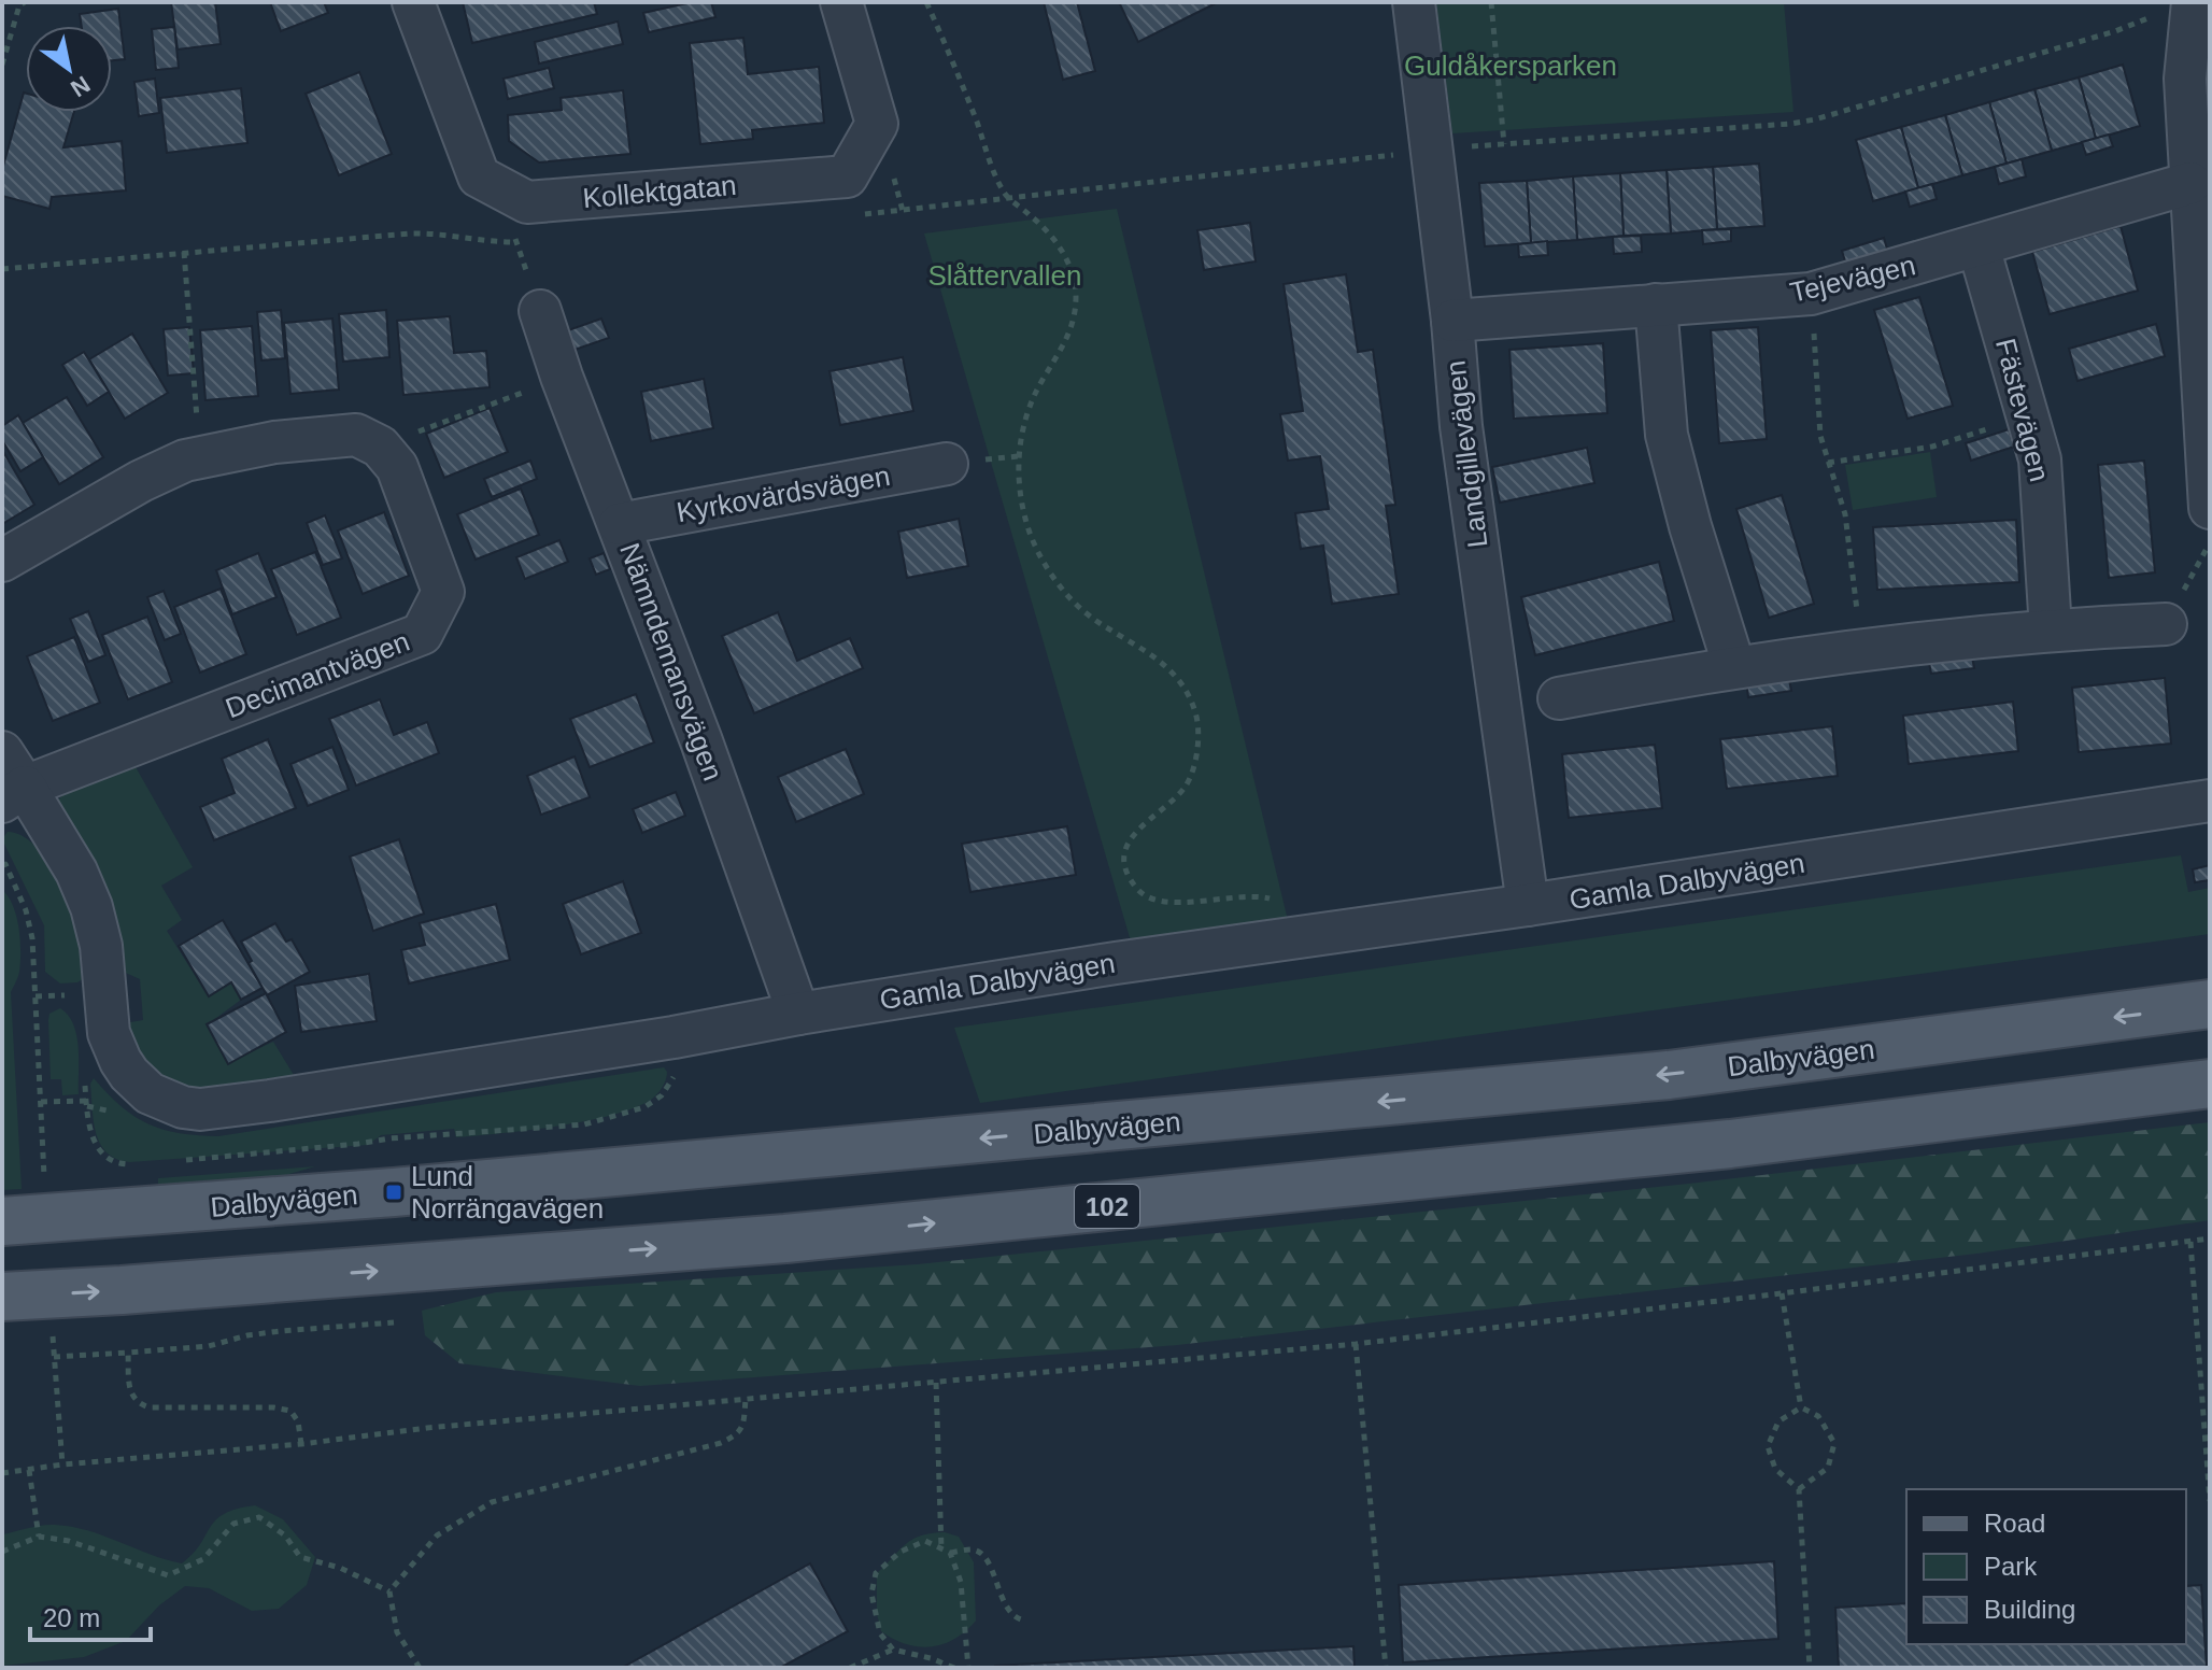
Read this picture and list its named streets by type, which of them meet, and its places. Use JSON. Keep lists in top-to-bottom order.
{
  "streets": {
    "main road": ["Dalbyvägen", "102"],
    "street": [
      "Kollektgatan",
      "Tejevägen",
      "Fästevägen",
      "Landgillevägen",
      "Kyrkovärdsvägen",
      "Nämndemansvägen",
      "Decimantvägen",
      "Gamla Dalbyvägen"
    ]
  },
  "crossings": [
    ["Tejevägen", "Fästevägen"],
    ["Tejevägen", "Landgillevägen"],
    ["Landgillevägen", "Gamla Dalbyvägen"],
    ["Kyrkovärdsvägen", "Nämndemansvägen"],
    ["Nämndemansvägen", "Gamla Dalbyvägen"],
    ["Decimantvägen", "Gamla Dalbyvägen"]
  ],
  "parks": ["Guldåkersparken", "Slåttervallen"],
  "places": {
    "transit": ["Lund Norrängavägen"]
  },
  "legend": ["Road", "Park", "Building"],
  "scale_bar": "20 m",
  "north": "bottom right"
}
